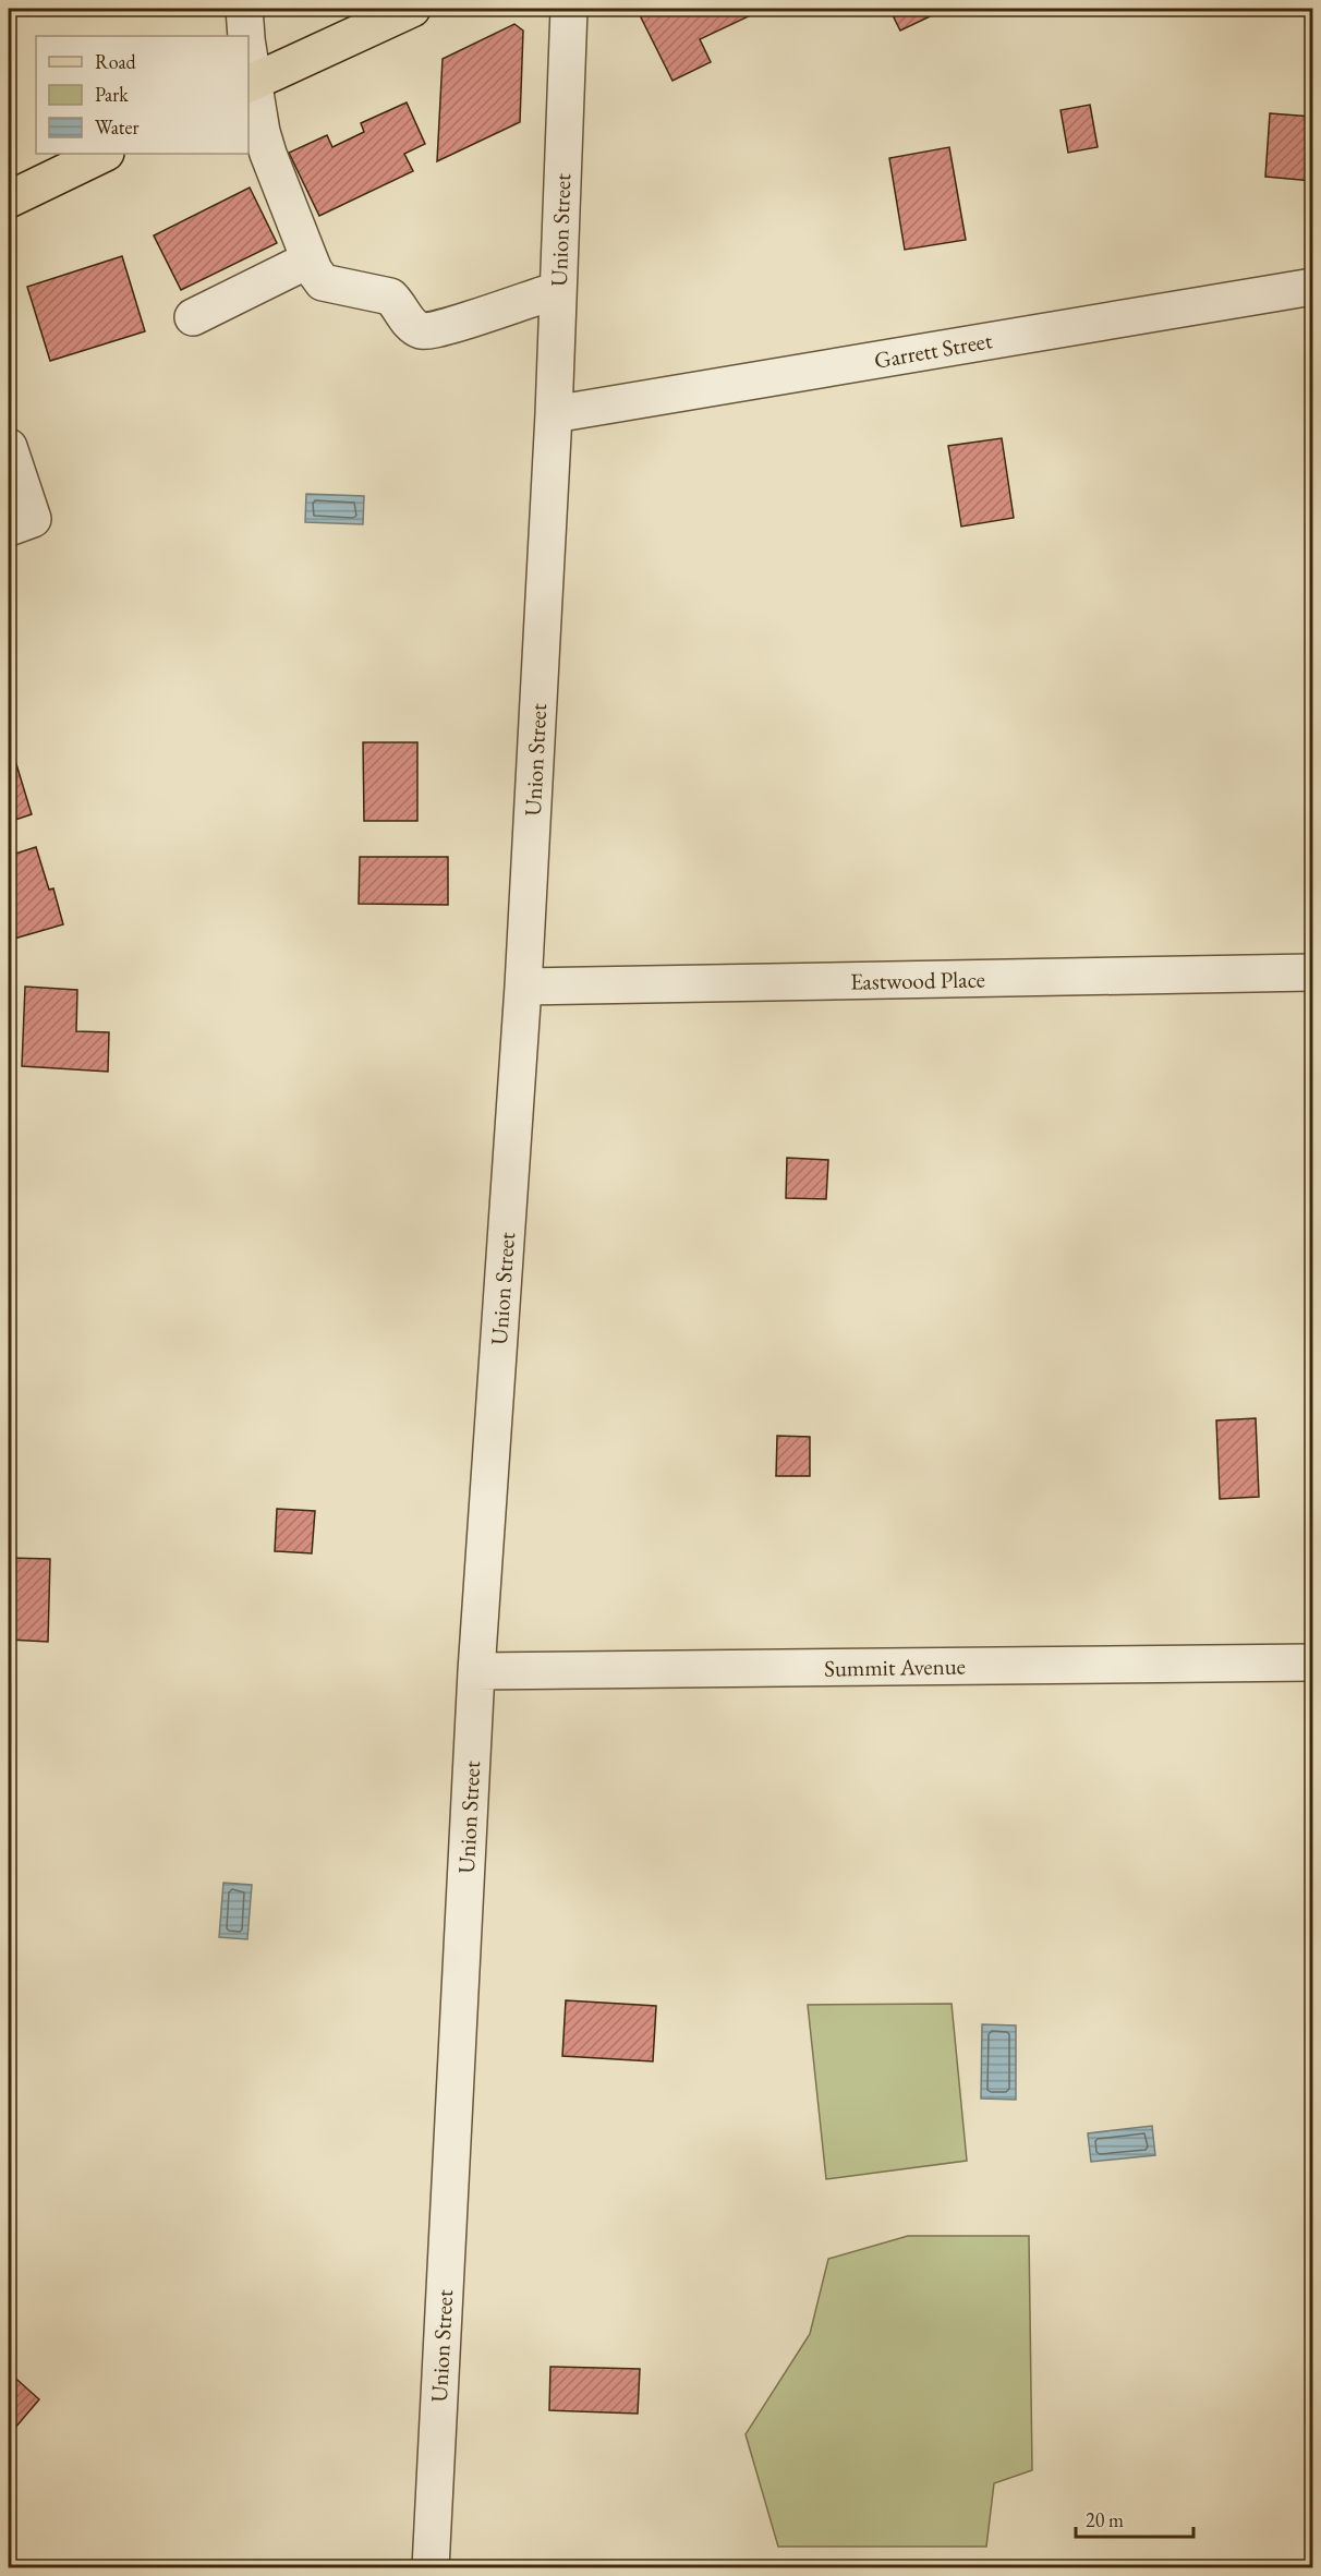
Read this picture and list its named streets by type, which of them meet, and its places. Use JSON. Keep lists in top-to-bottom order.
{
  "streets": {
    "street": [
      "Union Street",
      "Garrett Street",
      "Eastwood Place",
      "Summit Avenue"
    ]
  },
  "crossings": [
    ["Union Street", "Garrett Street"],
    ["Union Street", "Eastwood Place"],
    ["Union Street", "Summit Avenue"]
  ],
  "legend": ["Road", "Park", "Water"],
  "scale_bar": "20 m"
}
